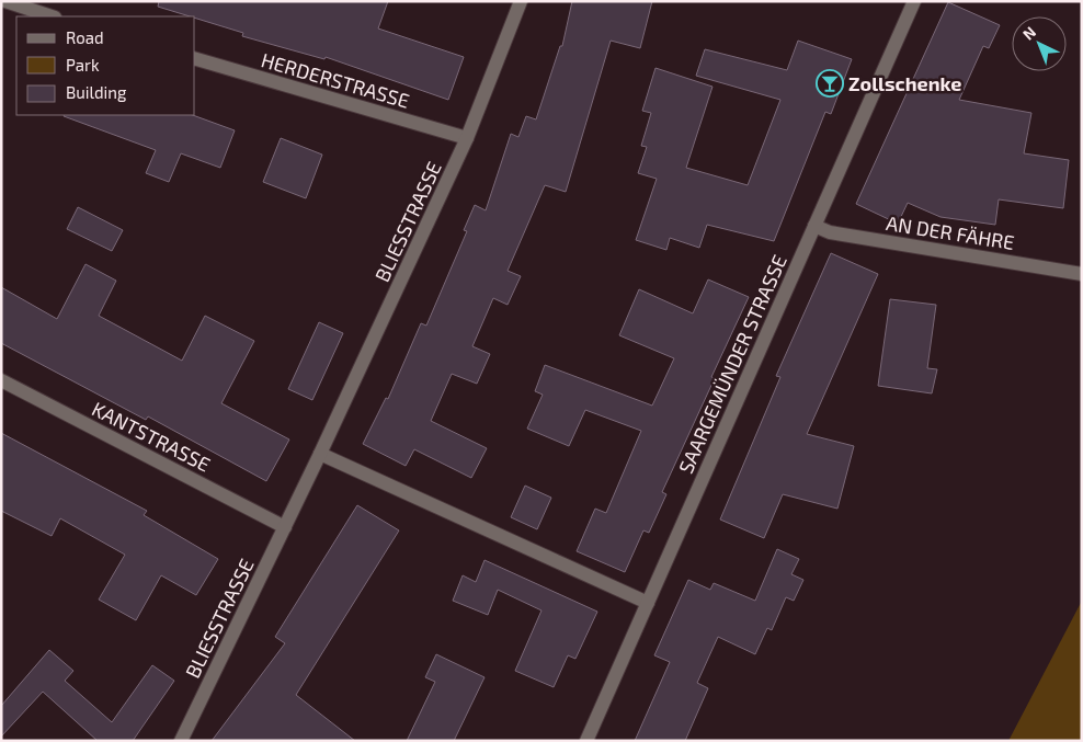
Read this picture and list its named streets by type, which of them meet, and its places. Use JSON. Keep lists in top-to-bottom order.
{
  "streets": {
    "street": [
      "HERDERSTRASSE",
      "BLIESSTRASSE",
      "AN DER FÄHRE",
      "SAARGEMÜNDER STRASSE",
      "KANTSTRASSE"
    ]
  },
  "crossings": [
    ["HERDERSTRASSE", "BLIESSTRASSE"],
    ["BLIESSTRASSE", "KANTSTRASSE"],
    ["AN DER FÄHRE", "SAARGEMÜNDER STRASSE"]
  ],
  "places": {
    "bar": ["Zollschenke"]
  },
  "legend": ["Road", "Park", "Building"],
  "north": "top left"
}
